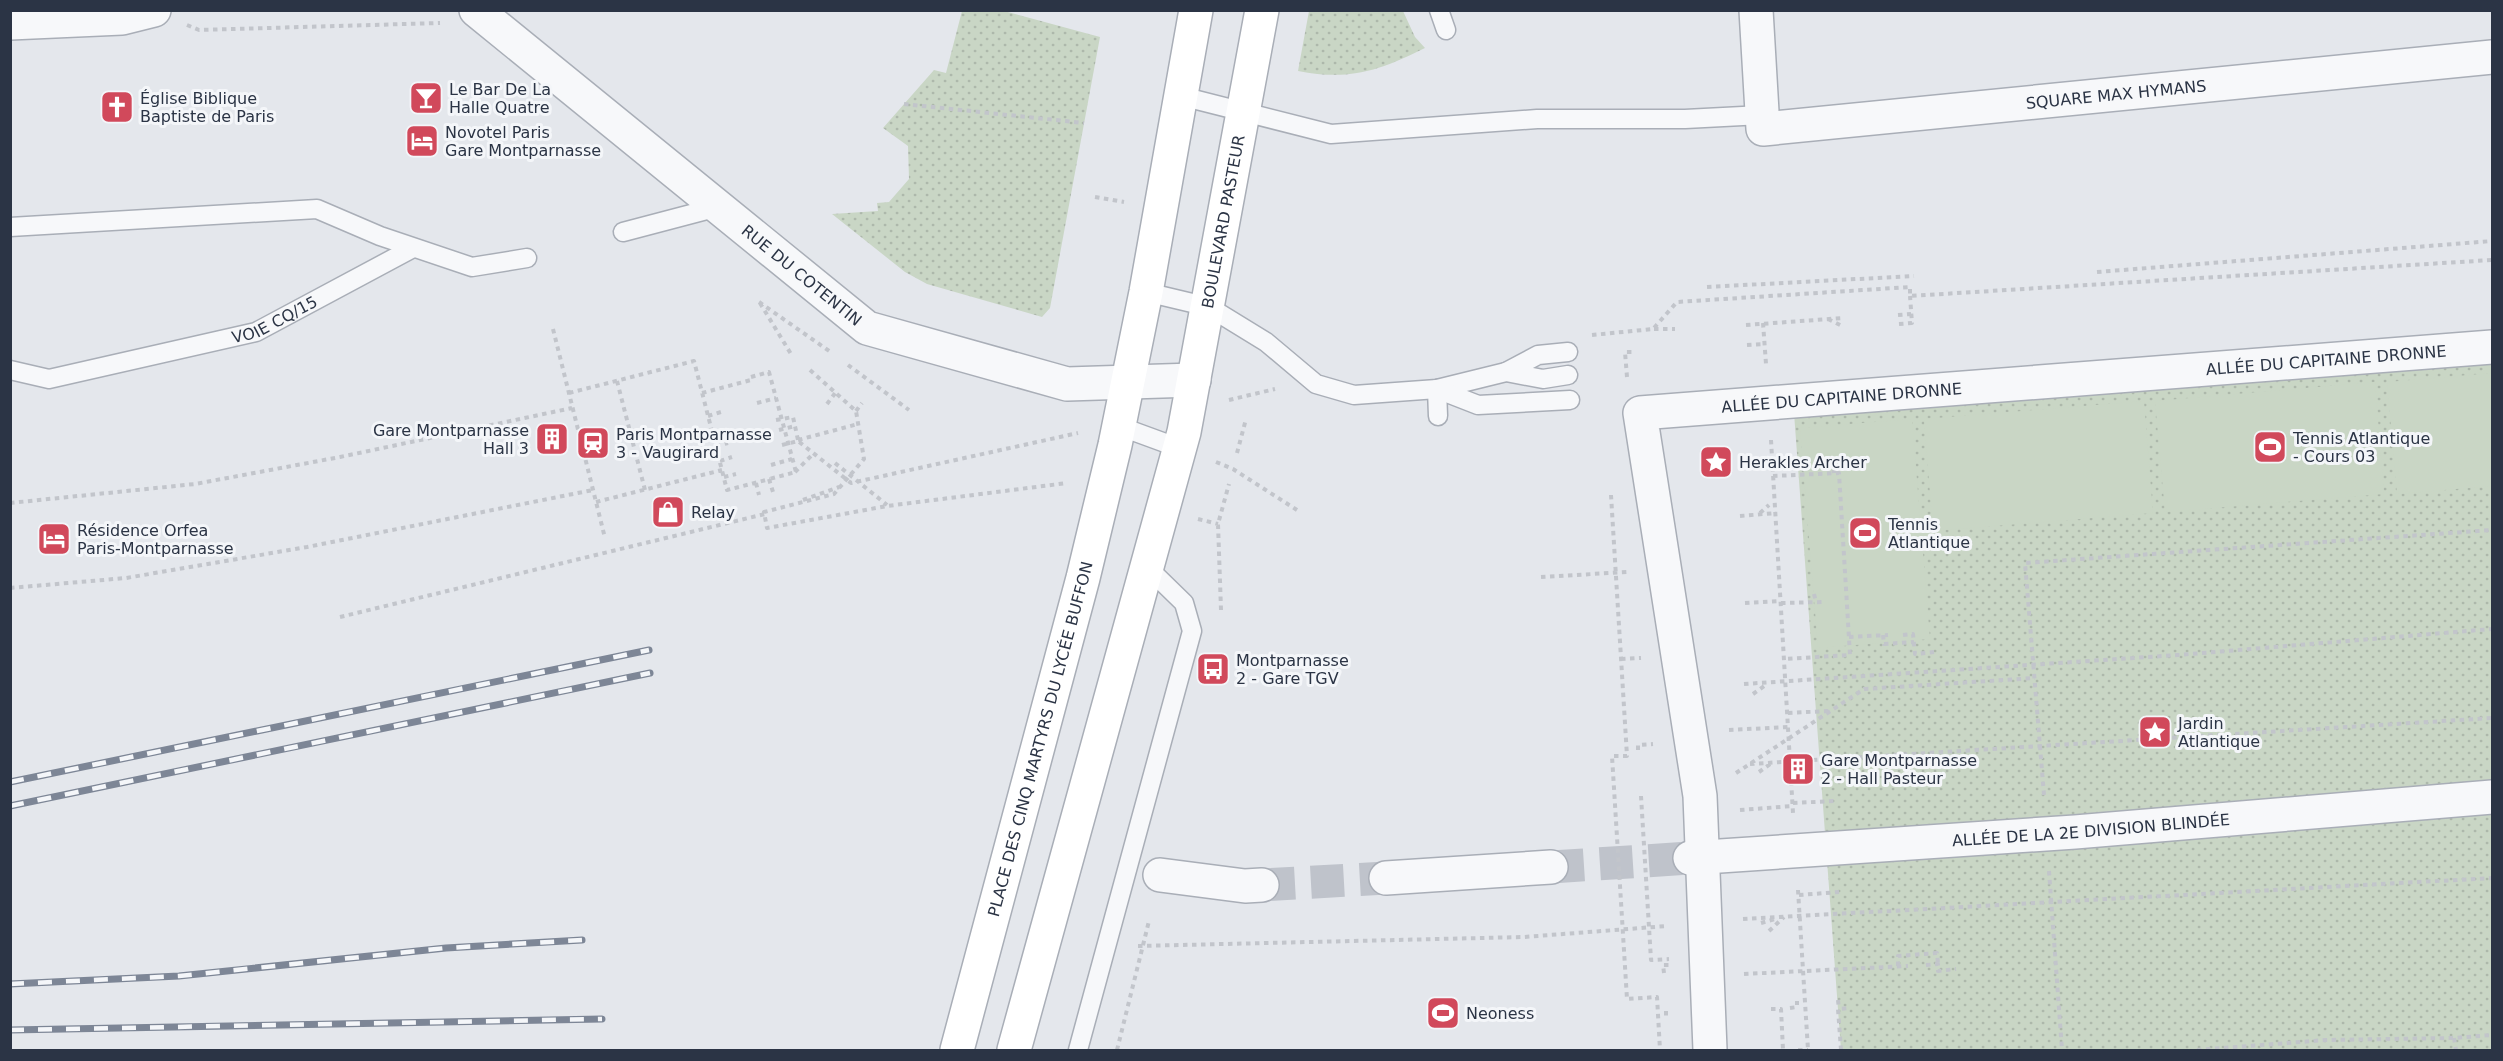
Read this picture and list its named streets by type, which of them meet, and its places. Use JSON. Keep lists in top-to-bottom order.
{
  "streets": {
    "main road": ["BOULEVARD PASTEUR", "PLACE DES CINQ MARTYRS DU LYCÉE BUFFON"],
    "street": [
      "SQUARE MAX HYMANS",
      "RUE DU COTENTIN",
      "ALLÉE DU CAPITAINE DRONNE",
      "ALLÉE DE LA 2E DIVISION BLINDÉE"
    ],
    "lane": ["VOIE CQ/15"]
  },
  "crossings": [
    ["BOULEVARD PASTEUR", "RUE DU COTENTIN"],
    ["ALLÉE DU CAPITAINE DRONNE", "ALLÉE DE LA 2E DIVISION BLINDÉE"]
  ],
  "places": {
    "bar": ["Le Bar De La Halle Quatre"],
    "church": ["Église Biblique Baptiste de Paris"],
    "hotel": ["Novotel Paris Gare Montparnasse", "Résidence Orfea Paris-Montparnasse"],
    "building": ["Gare Montparnasse Hall 3", "Gare Montparnasse 2 - Hall Pasteur"],
    "station": ["Paris Montparnasse 3 - Vaugirard"],
    "sports": ["Tennis Atlantique - Cours 03", "Tennis Atlantique", "Neoness"],
    "place": ["Herakles Archer", "Jardin Atlantique"],
    "shop": ["Relay"],
    "bus stop": ["Montparnasse 2 - Gare TGV"]
  }
}
